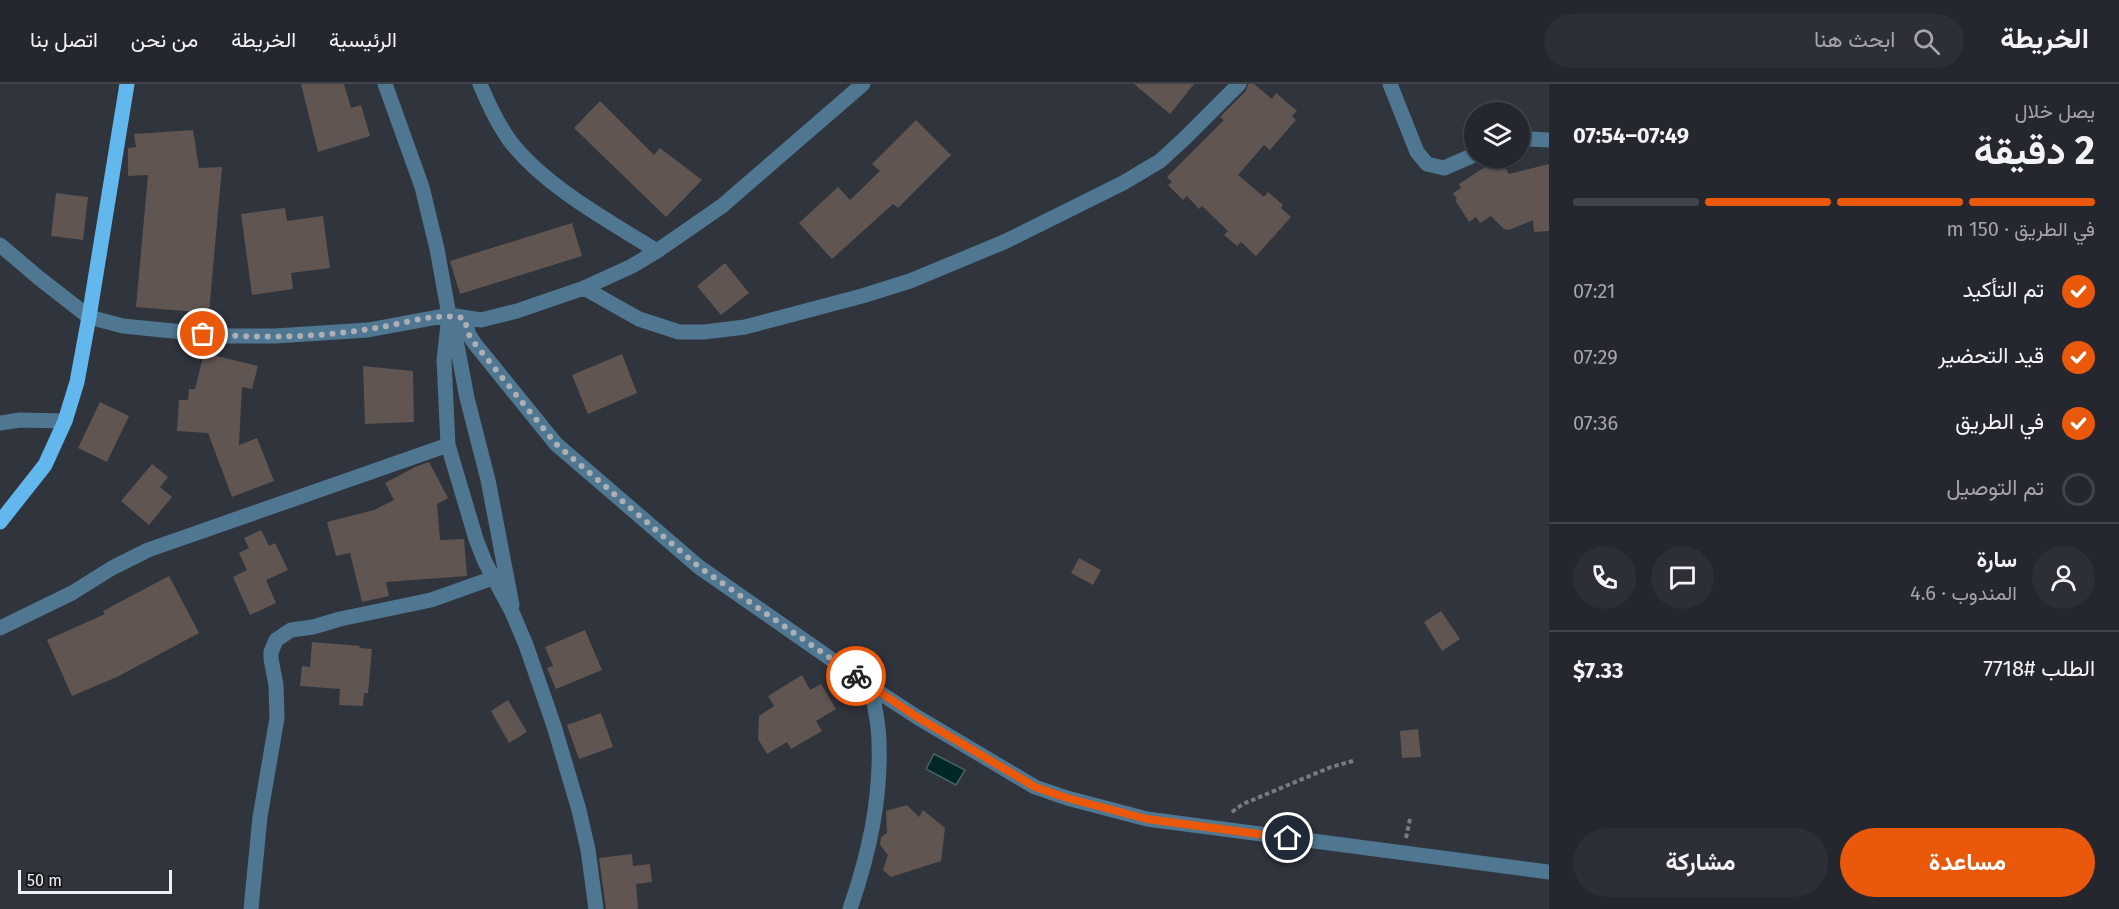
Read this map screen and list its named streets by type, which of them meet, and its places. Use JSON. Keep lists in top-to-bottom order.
{
  "scale_bar": "50 m",
  "page": {
    "header": "الخريطة",
    "search": "ابحث هنا",
    "nav": [
      "الرئيسية",
      "الخريطة",
      "من نحن",
      "اتصل بنا"
    ],
    "heading": ["2 دقيقة", "يصل خلال", "07:49–07:54"],
    "panel": [
      "سارة",
      "المندوب · 4.6",
      "الطلب #7718",
      "$7.33"
    ],
    "bar": "في الطريق · 150 m",
    "list": [
      ["تم التأكيد", "07:21"],
      ["قيد التحضير", "07:29"],
      ["في الطريق", "07:36"],
      "تم التوصيل"
    ],
    "buttons": ["مساعدة", "مشاركة"],
    "scale": "50 m"
  }
}
